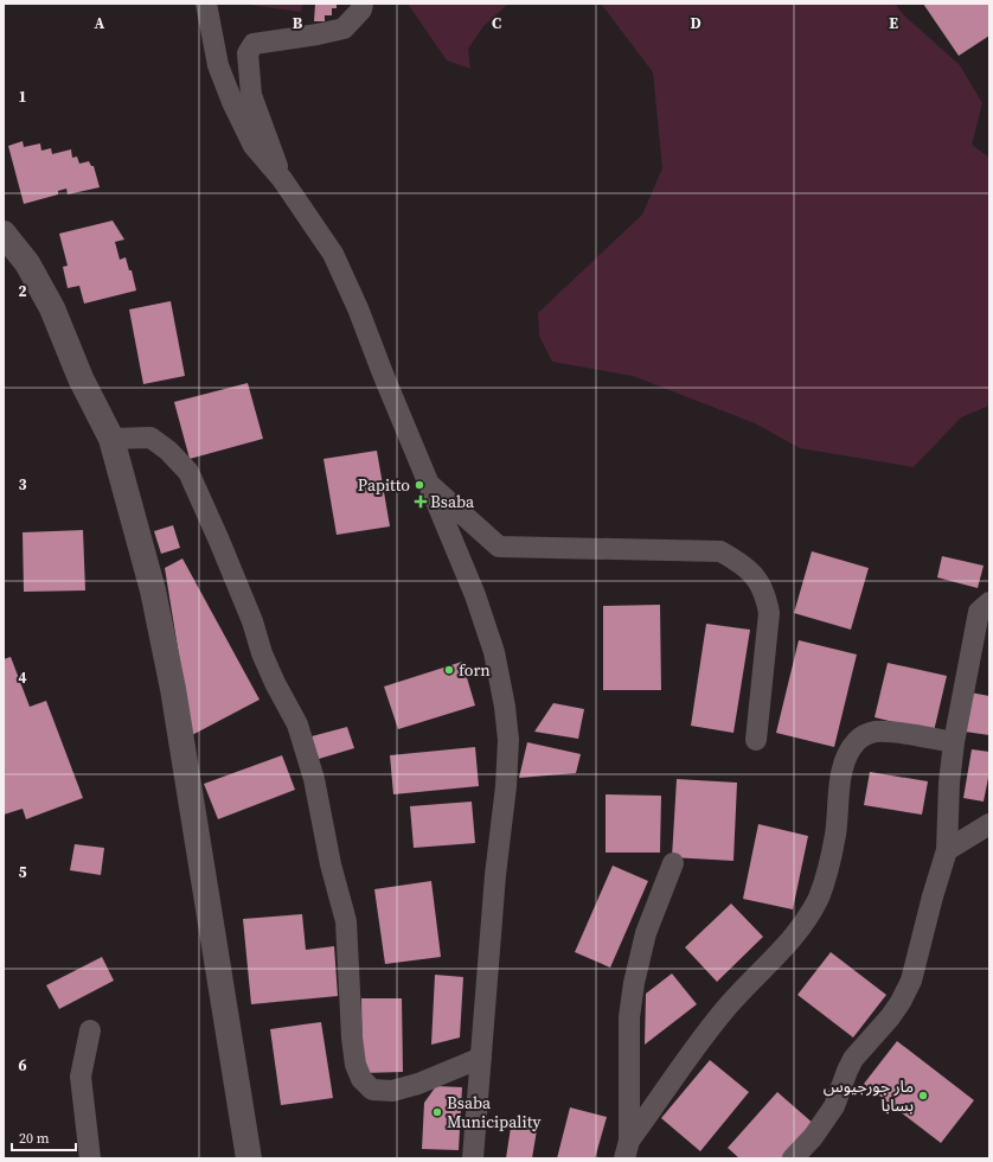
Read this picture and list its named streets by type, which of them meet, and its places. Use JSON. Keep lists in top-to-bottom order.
{
  "places": {
    "other": [
      "Papitto",
      "forn",
      "مار جورجيوس بسابا",
      "Bsaba Municipality"
    ],
    "health": ["Bsaba"]
  },
  "scale_bar": "20 m",
  "grid": {
    "columns": [
      "A",
      "B",
      "C",
      "D",
      "E"
    ],
    "rows": [
      "1",
      "2",
      "3",
      "4",
      "5",
      "6"
    ]
  }
}
